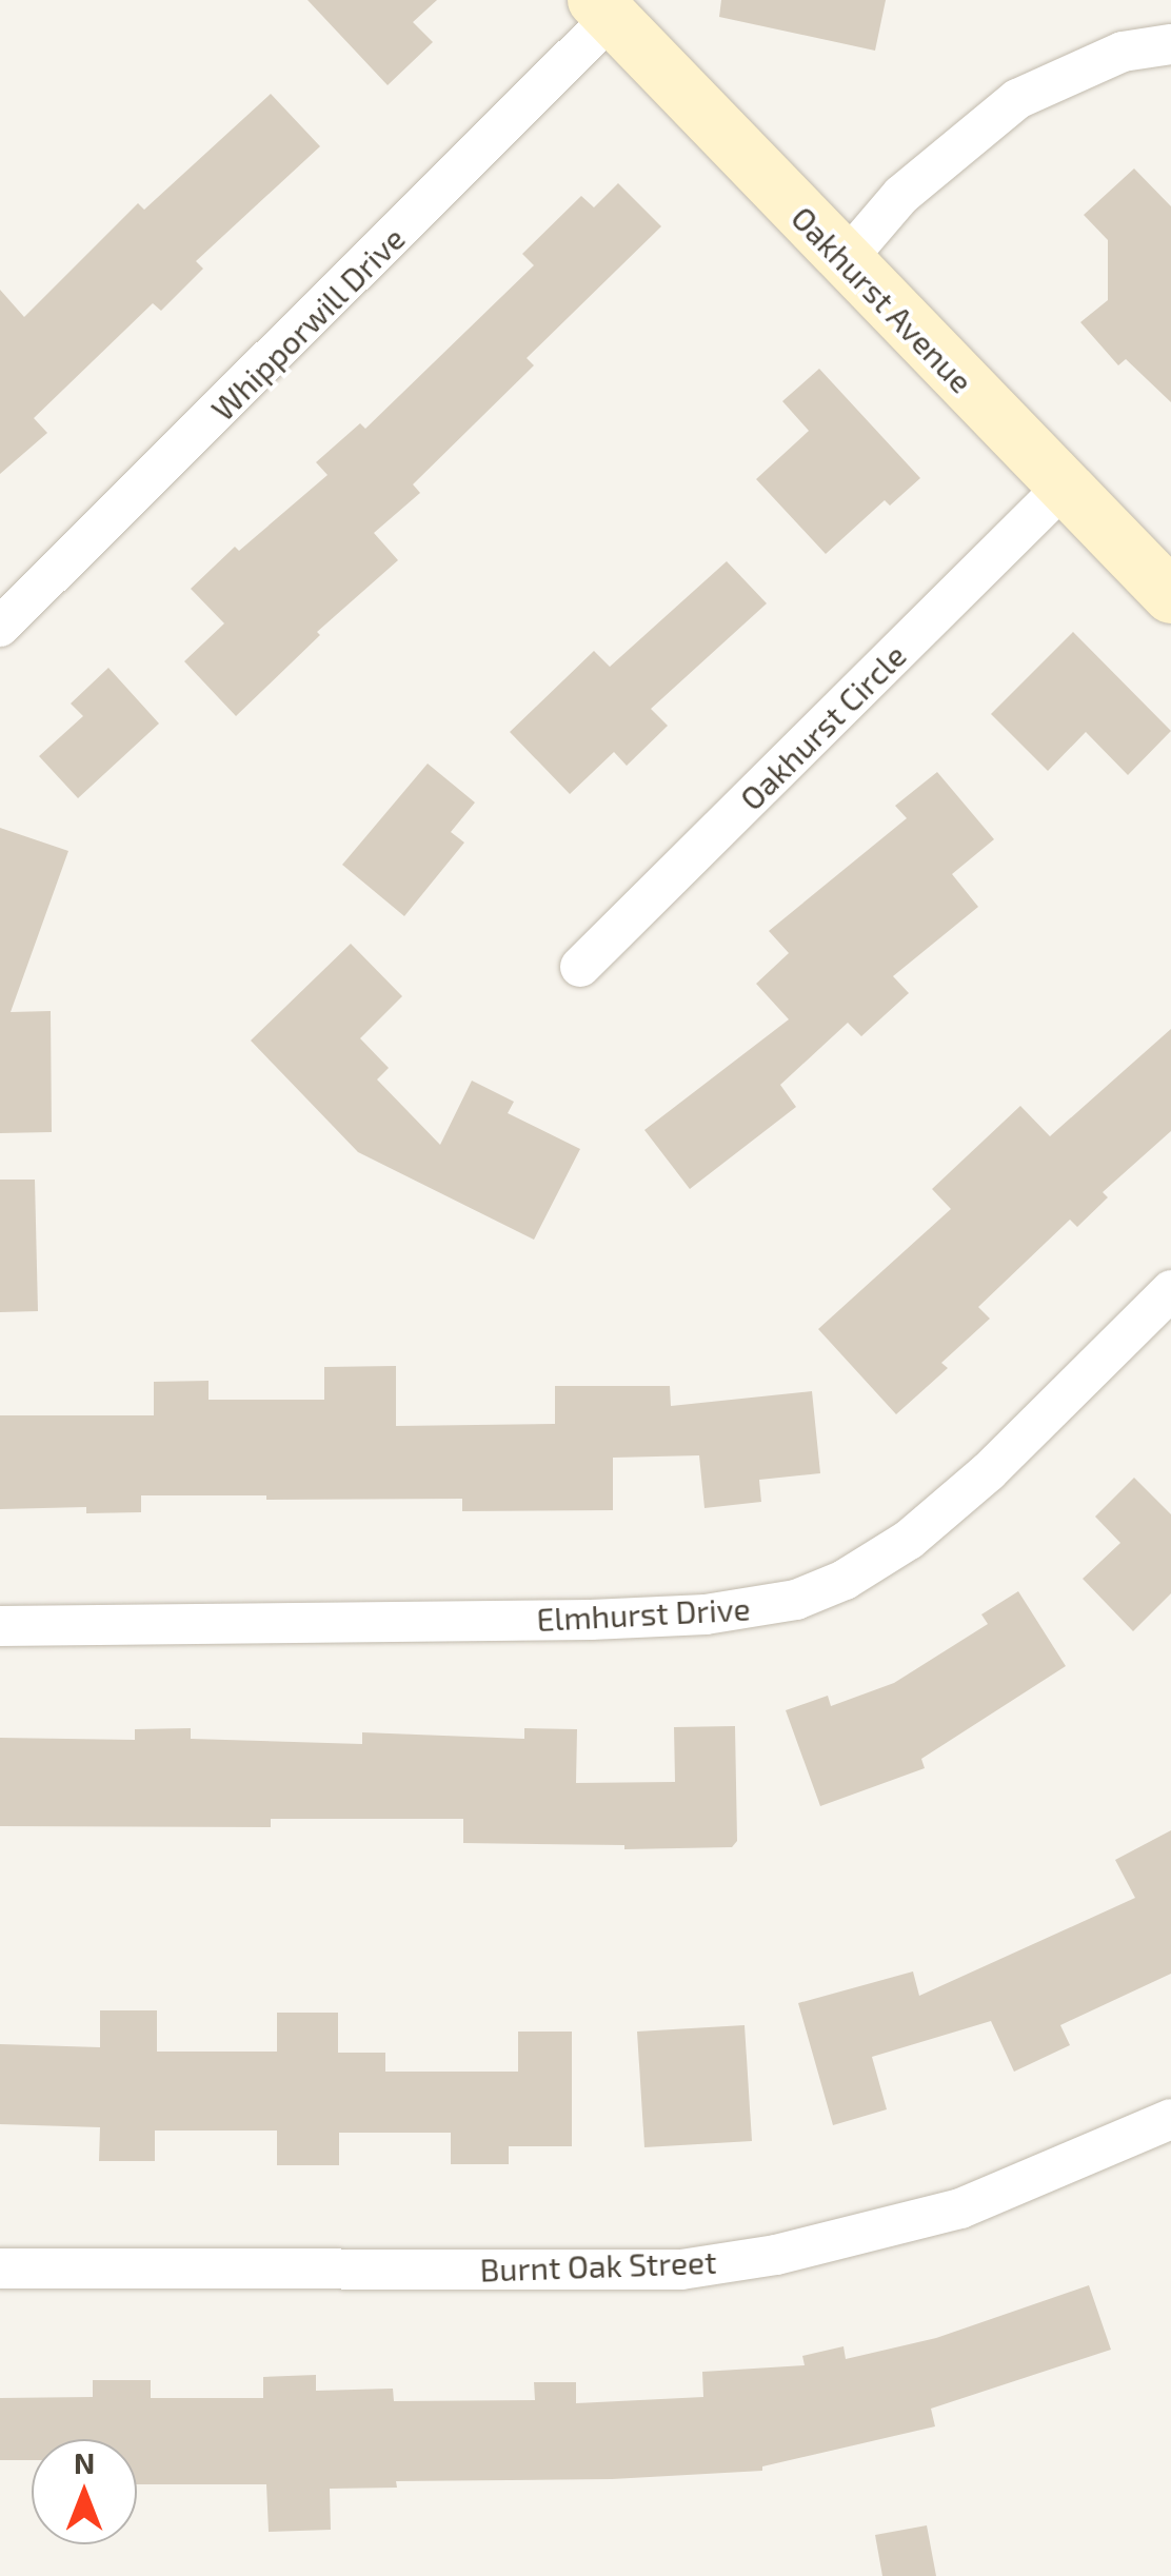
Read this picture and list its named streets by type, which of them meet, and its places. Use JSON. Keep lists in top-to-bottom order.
{
  "streets": {
    "street": [
      "Oakhurst Avenue",
      "Whipporwill Drive",
      "Oakhurst Circle",
      "Elmhurst Drive",
      "Burnt Oak Street"
    ]
  },
  "crossings": [
    ["Oakhurst Avenue", "Whipporwill Drive"],
    ["Oakhurst Avenue", "Oakhurst Circle"]
  ],
  "north": "top"
}
